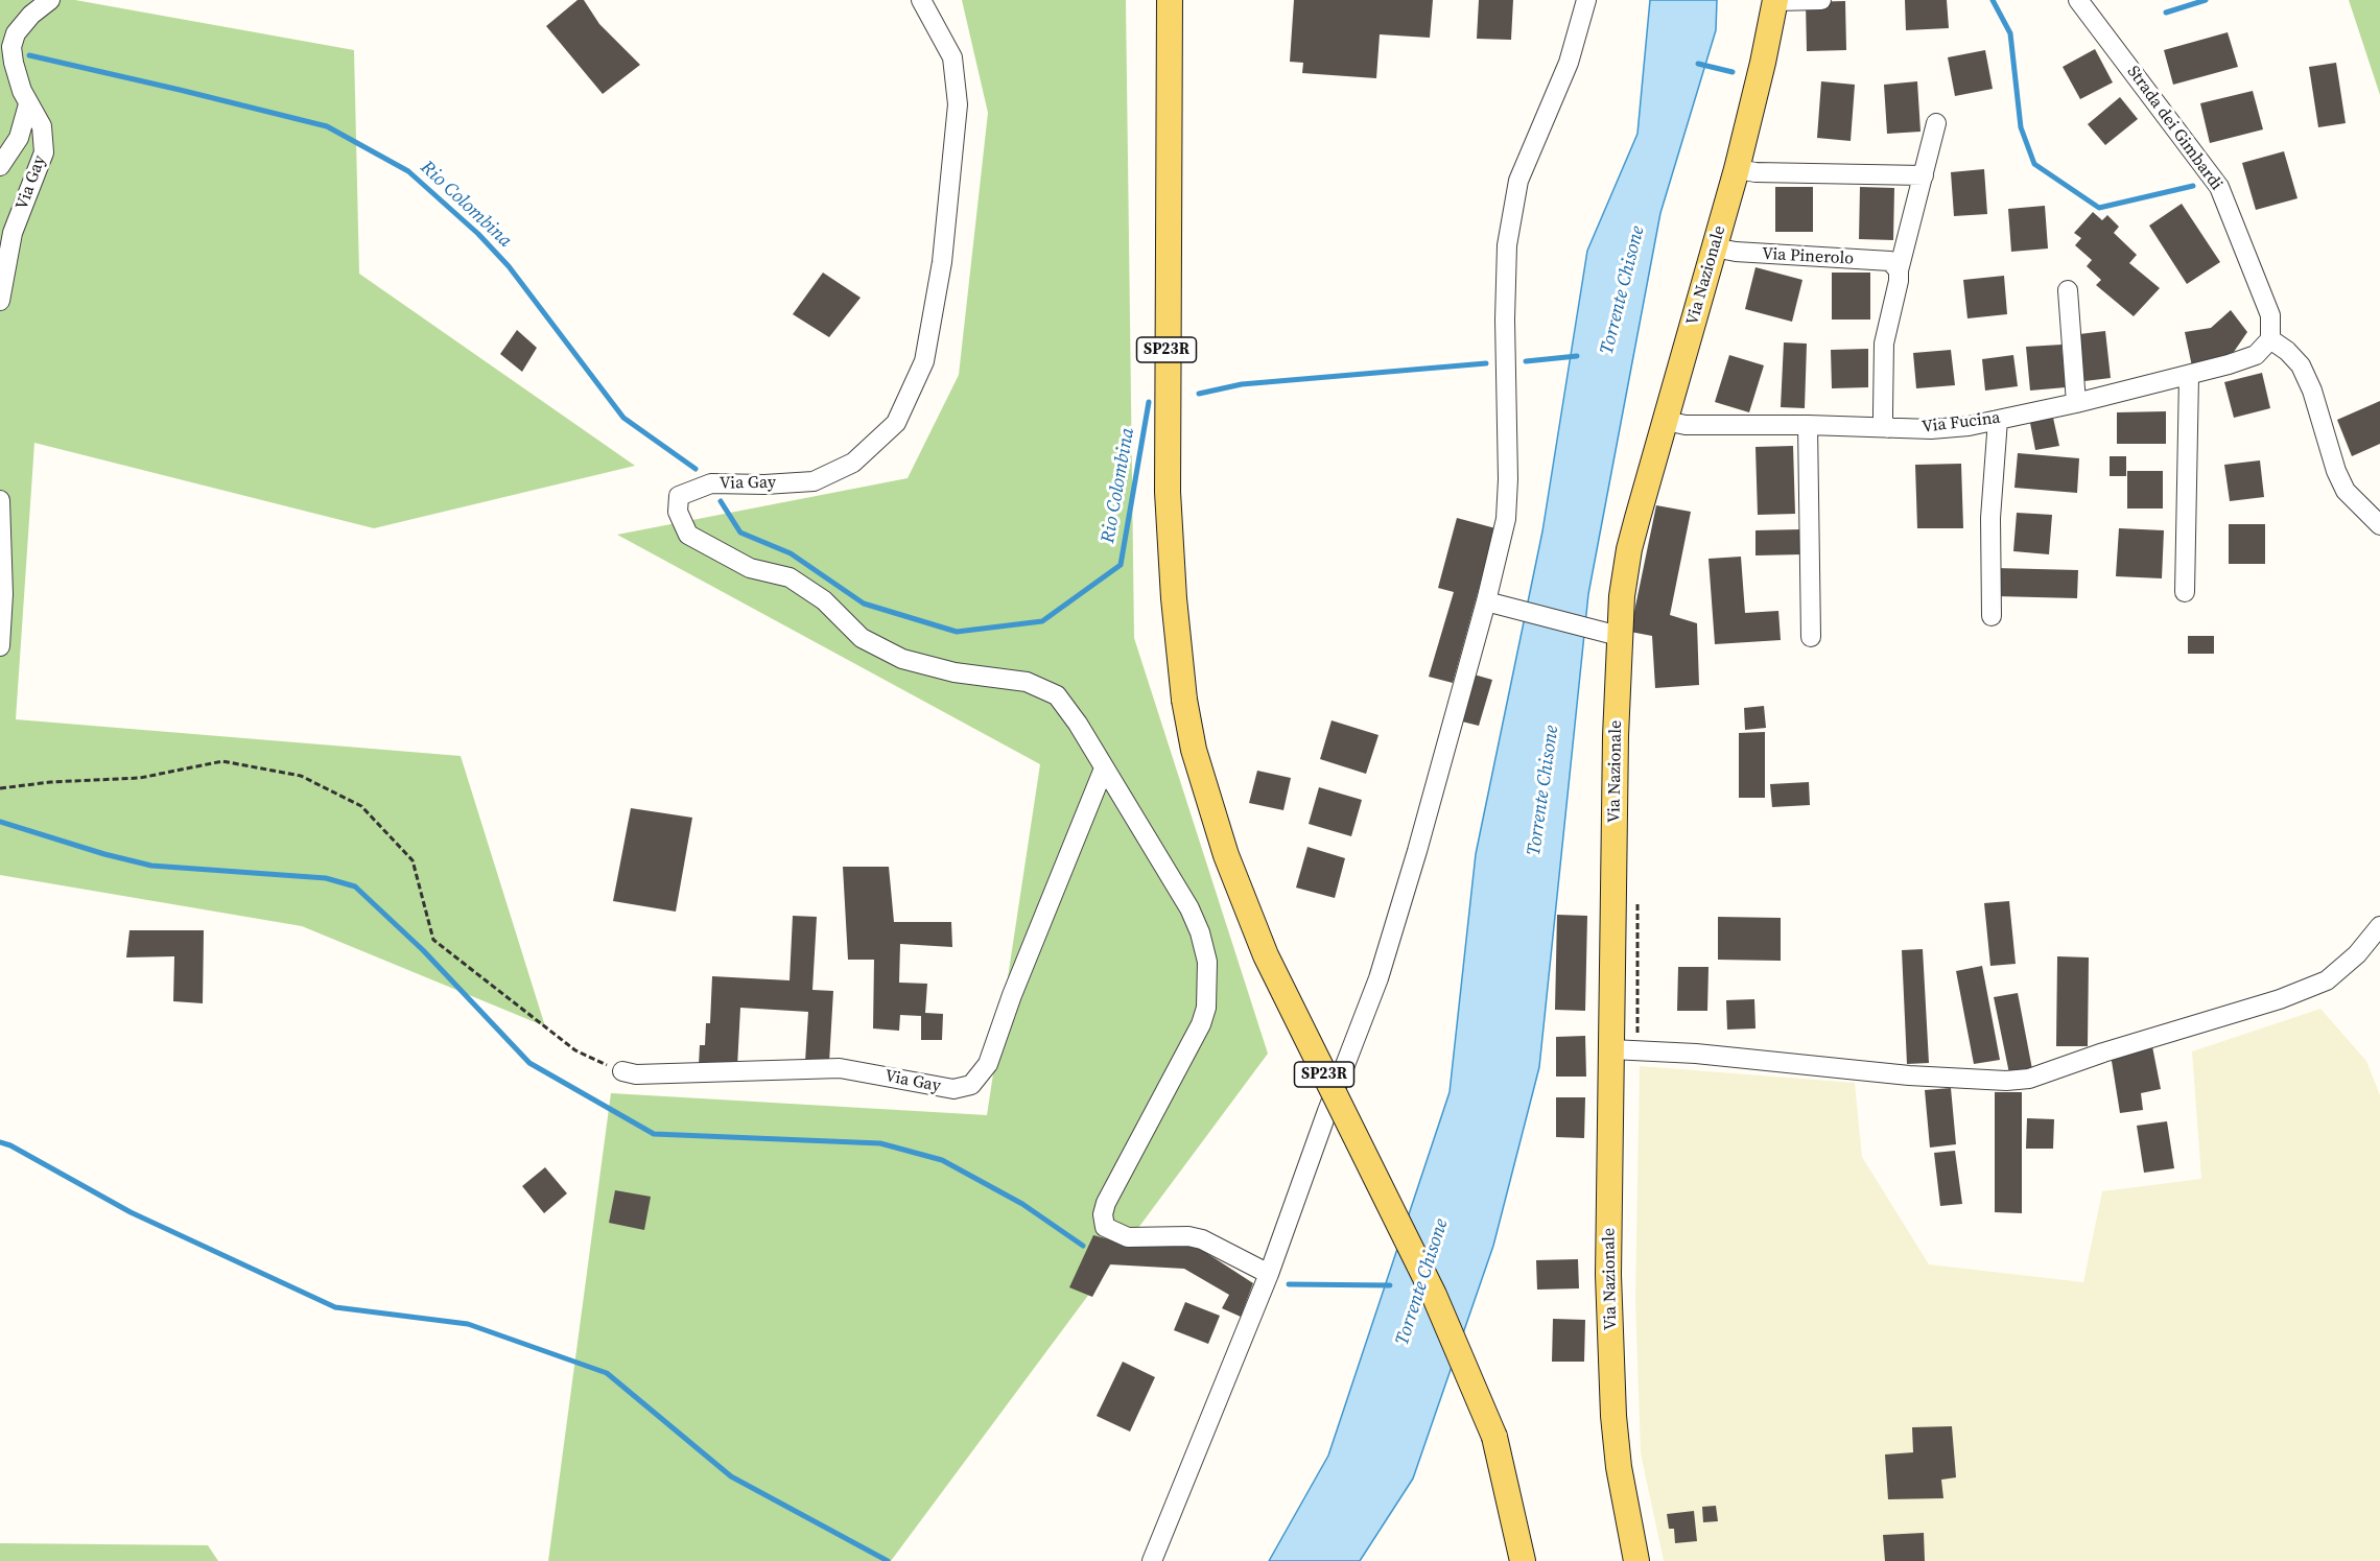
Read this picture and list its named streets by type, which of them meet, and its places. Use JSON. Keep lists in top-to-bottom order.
{
  "streets": {
    "main road": ["Via Nazionale", "SP23R"],
    "street": [
      "Strada dei Gimbardi",
      "Via Gay",
      "Via Pinerolo",
      "Via Fucina"
    ]
  },
  "crossings": [
    ["Strada dei Gimbardi", "Via Fucina"],
    ["Via Pinerolo", "Via Nazionale"],
    ["Via Nazionale", "Via Fucina"]
  ],
  "water": ["Rio Colombina", "Torrente Chisone"]
}
